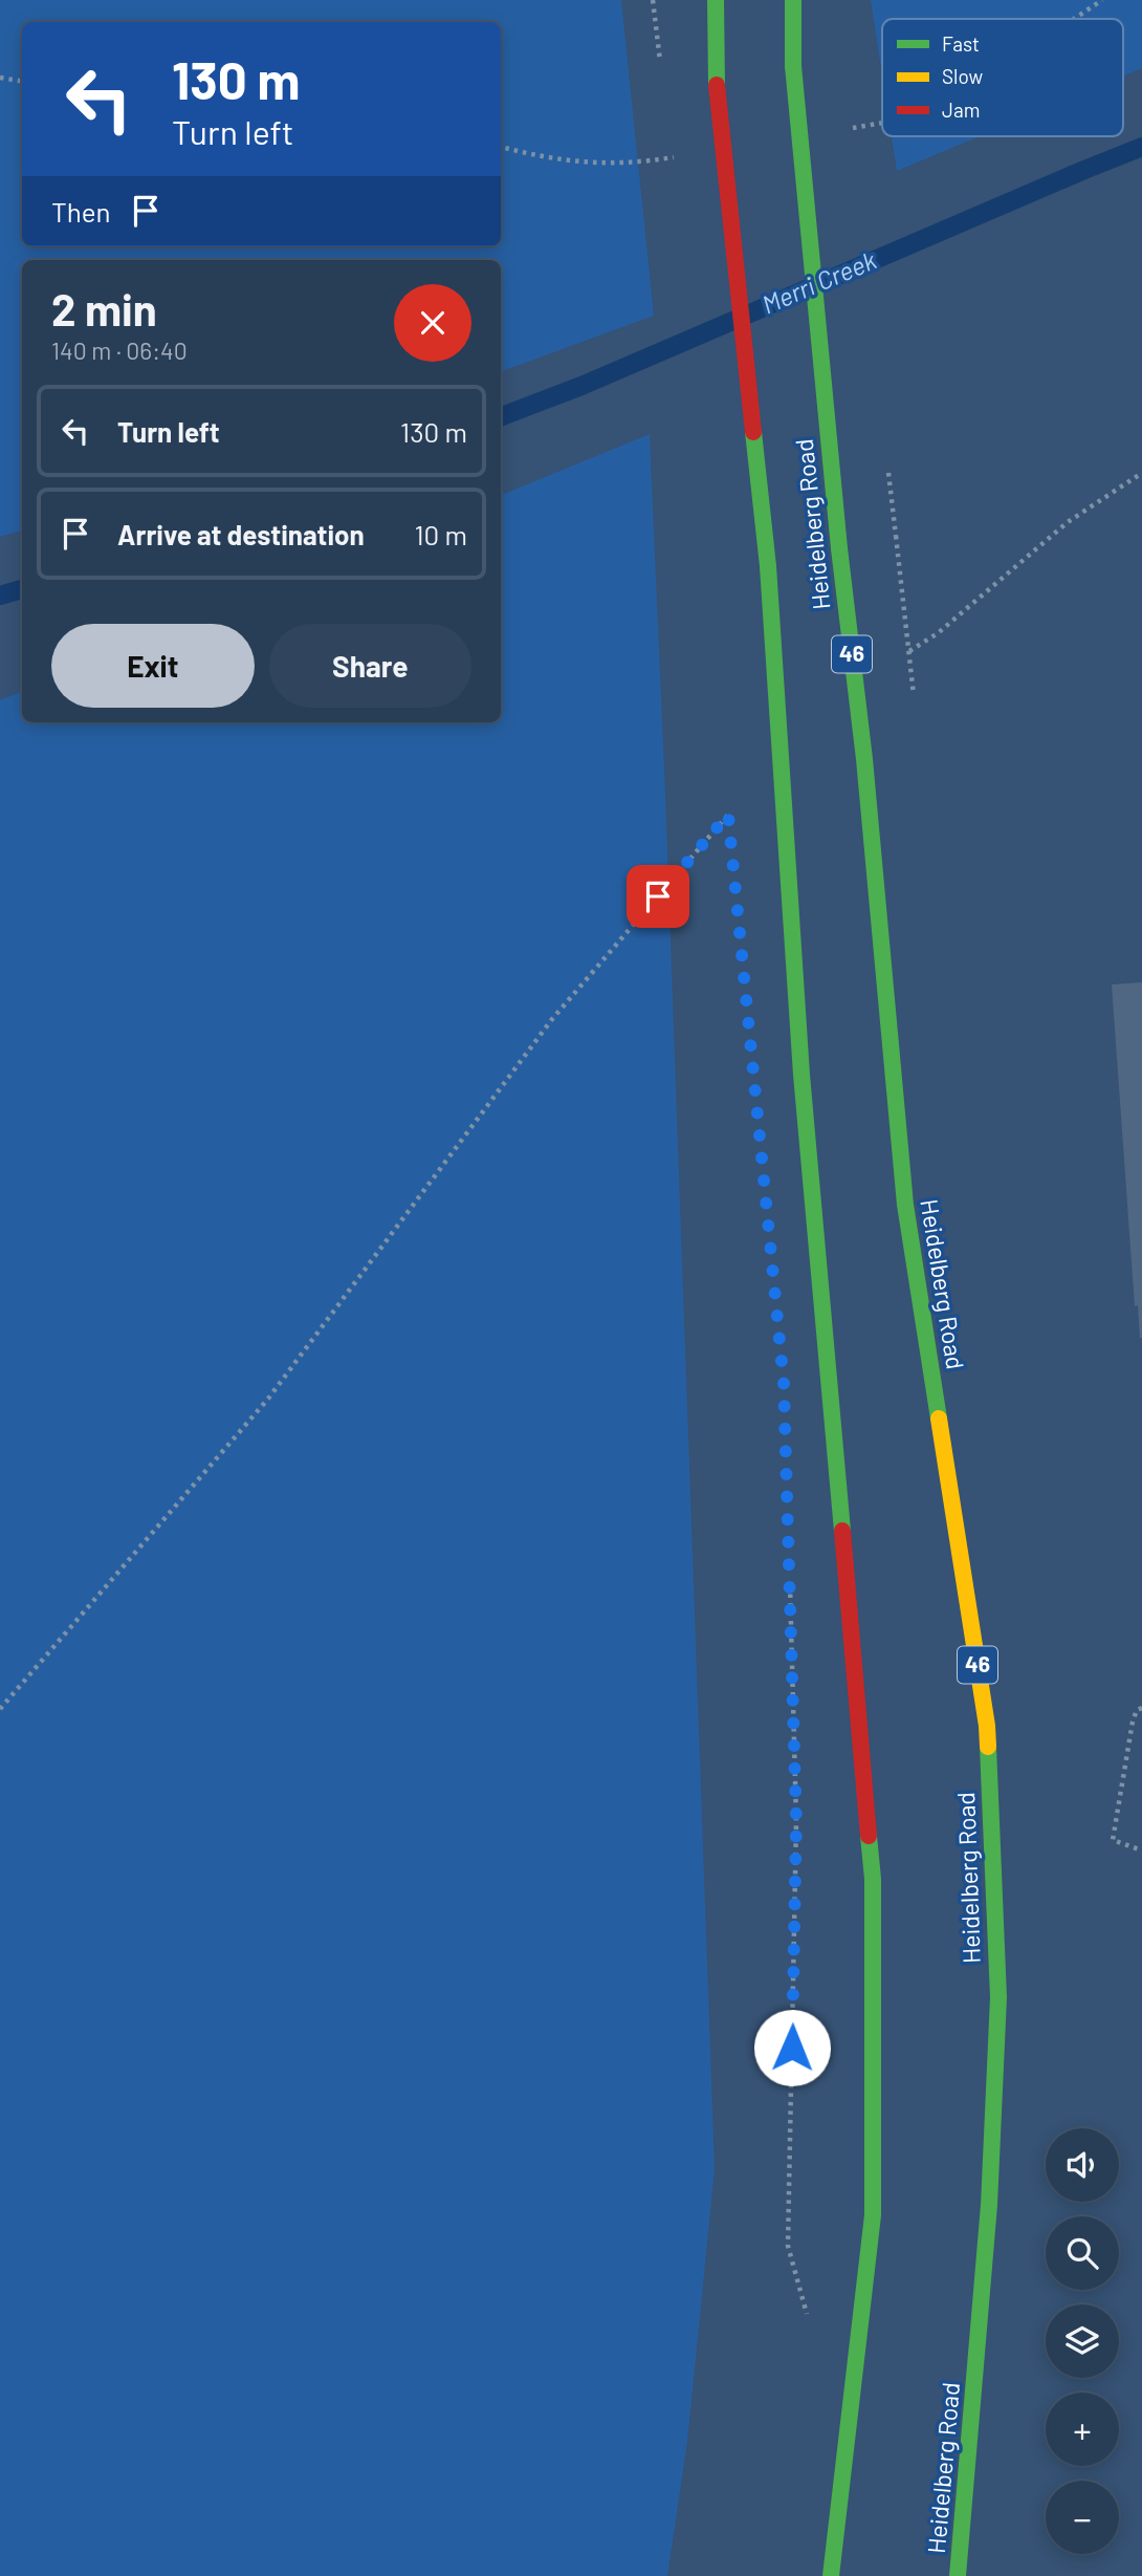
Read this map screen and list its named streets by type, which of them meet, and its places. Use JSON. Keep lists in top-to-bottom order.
{
  "streets": {
    "main road": ["Heidelberg Road", "46"]
  },
  "water": ["Merri Creek"],
  "legend": ["Fast", "Slow", "Jam"],
  "page": {
    "turn": ["130 m", "Turn left"],
    "then": "Then",
    "heading": ["2 min", "140 m · 06:40"],
    "list": [
      {
        "name": "Turn left",
        "value": "130 m"
      },
      {
        "name": "Arrive at destination",
        "value": "10 m"
      }
    ],
    "buttons": ["Exit", "Share"],
    "map_buttons": ["+", "−"]
  }
}
